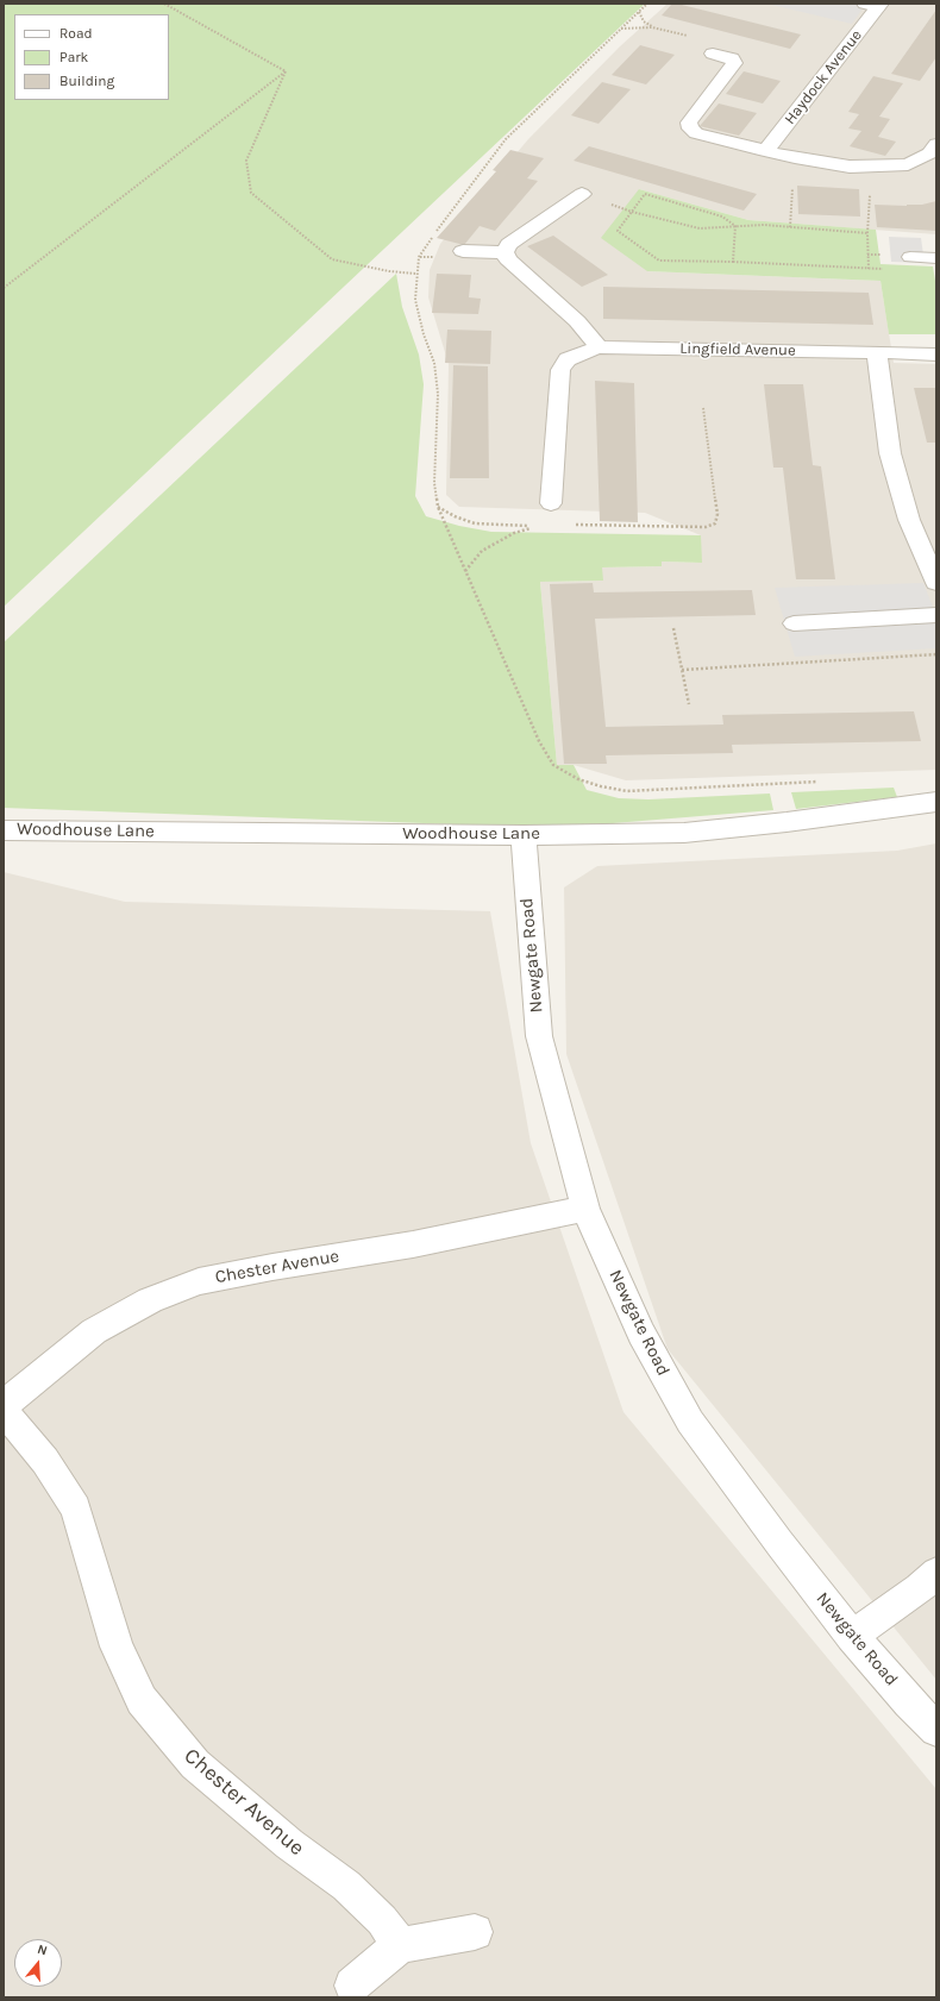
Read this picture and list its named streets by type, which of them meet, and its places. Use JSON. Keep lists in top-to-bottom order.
{
  "streets": {
    "street": [
      "Haydock Avenue",
      "Lingfield Avenue",
      "Woodhouse Lane",
      "Newgate Road",
      "Chester Avenue"
    ]
  },
  "crossings": [
    ["Woodhouse Lane", "Newgate Road"],
    ["Newgate Road", "Chester Avenue"]
  ],
  "legend": ["Road", "Park", "Building"],
  "north": "top"
}
